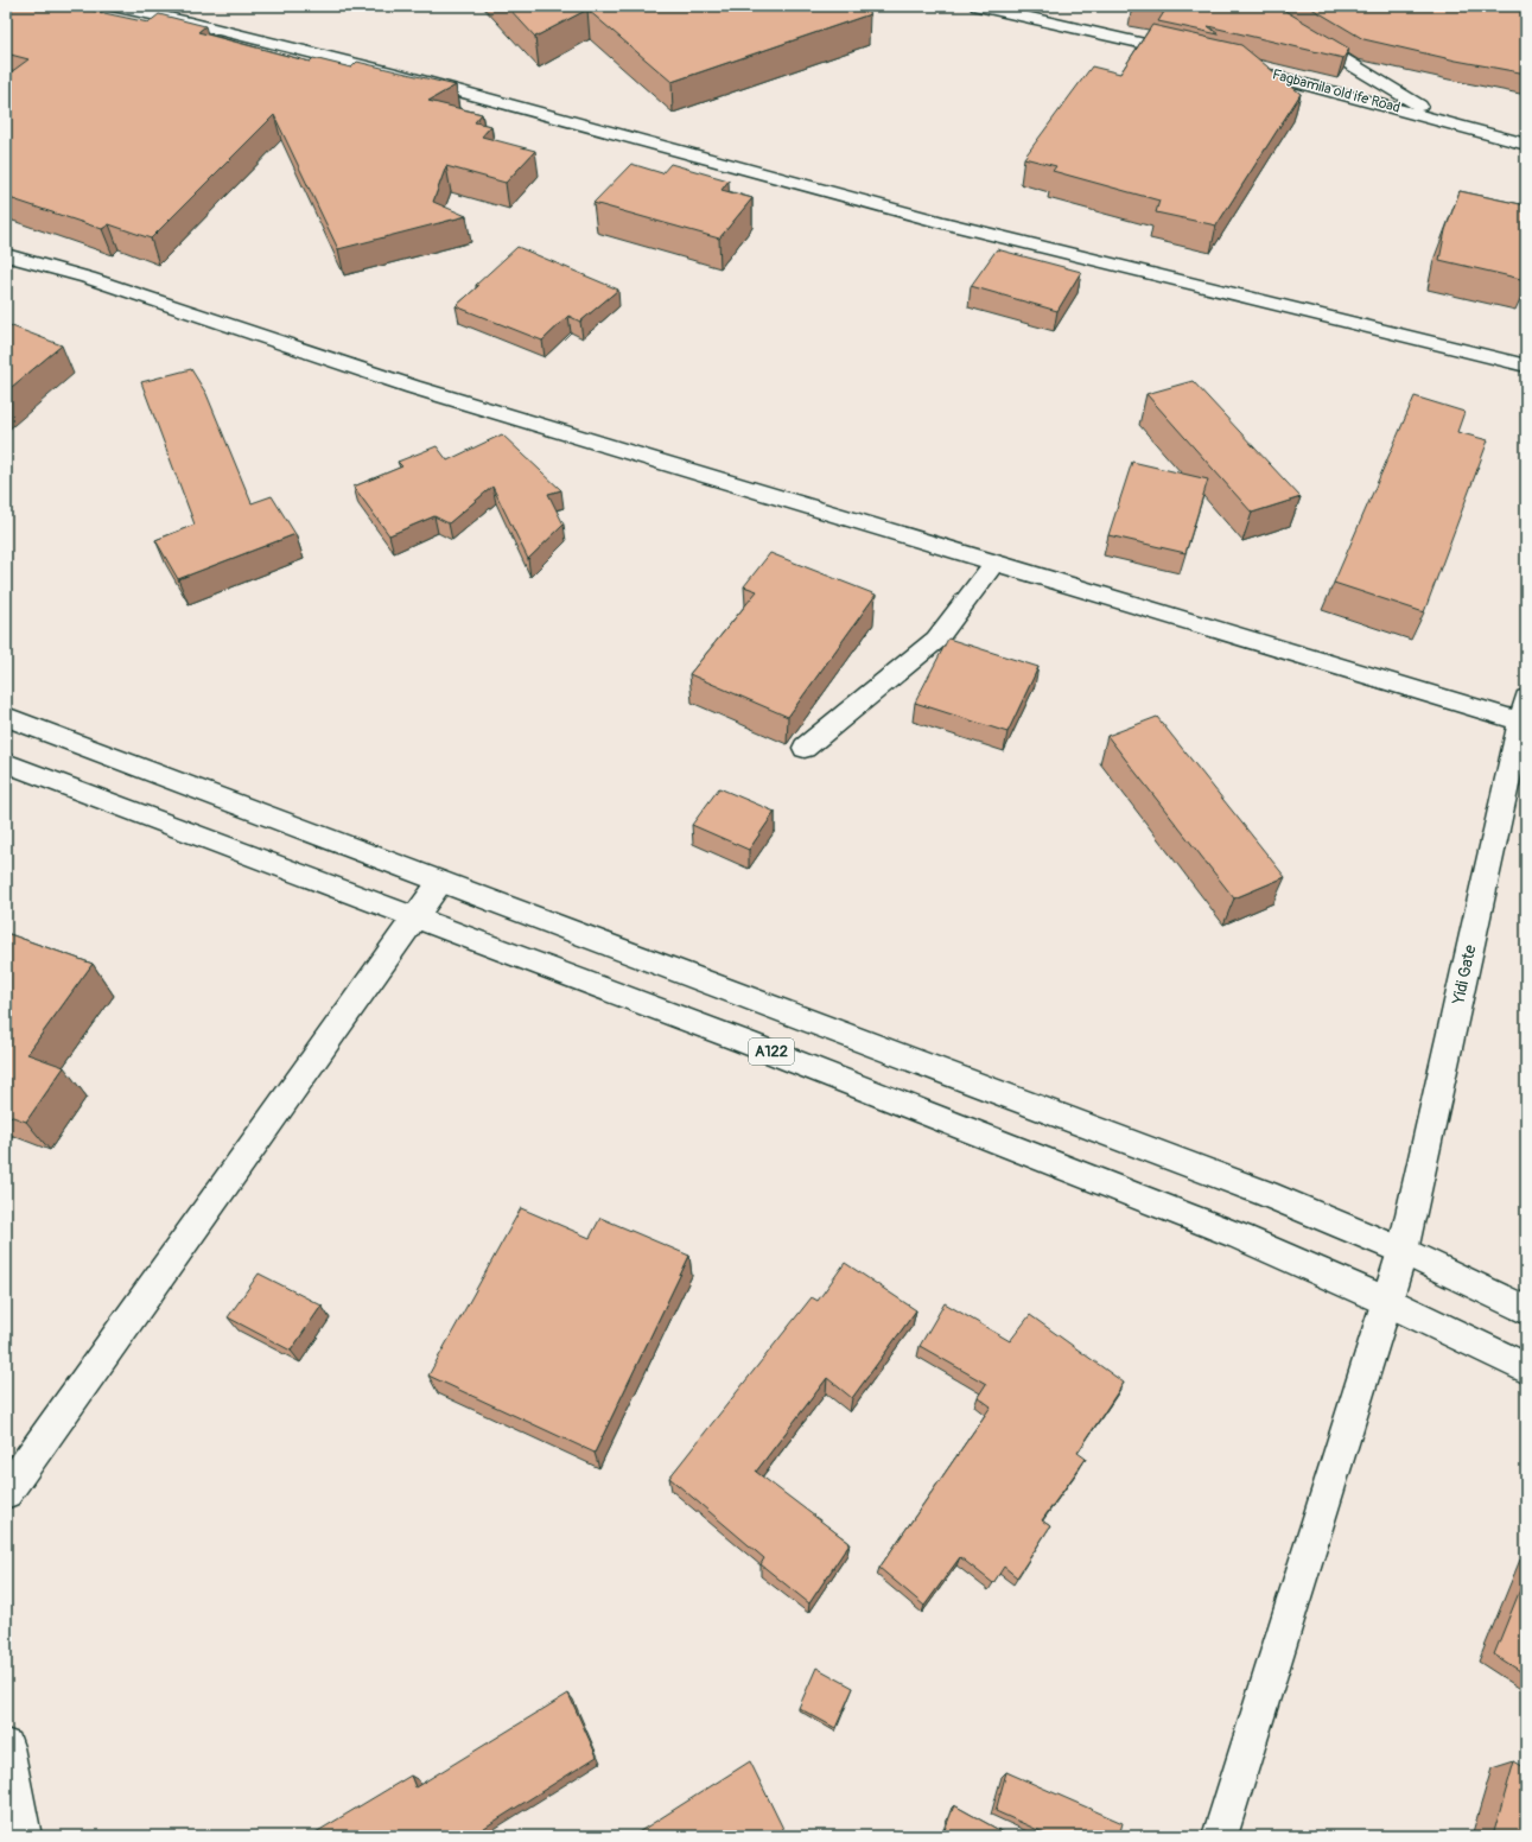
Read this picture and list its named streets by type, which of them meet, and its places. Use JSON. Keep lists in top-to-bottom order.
{
  "streets": {
    "main road": ["Fagbamila old ife Road", "Yidi Gate", "A122"]
  },
  "crossings": [
    ["Yidi Gate", "A122"]
  ]
}
